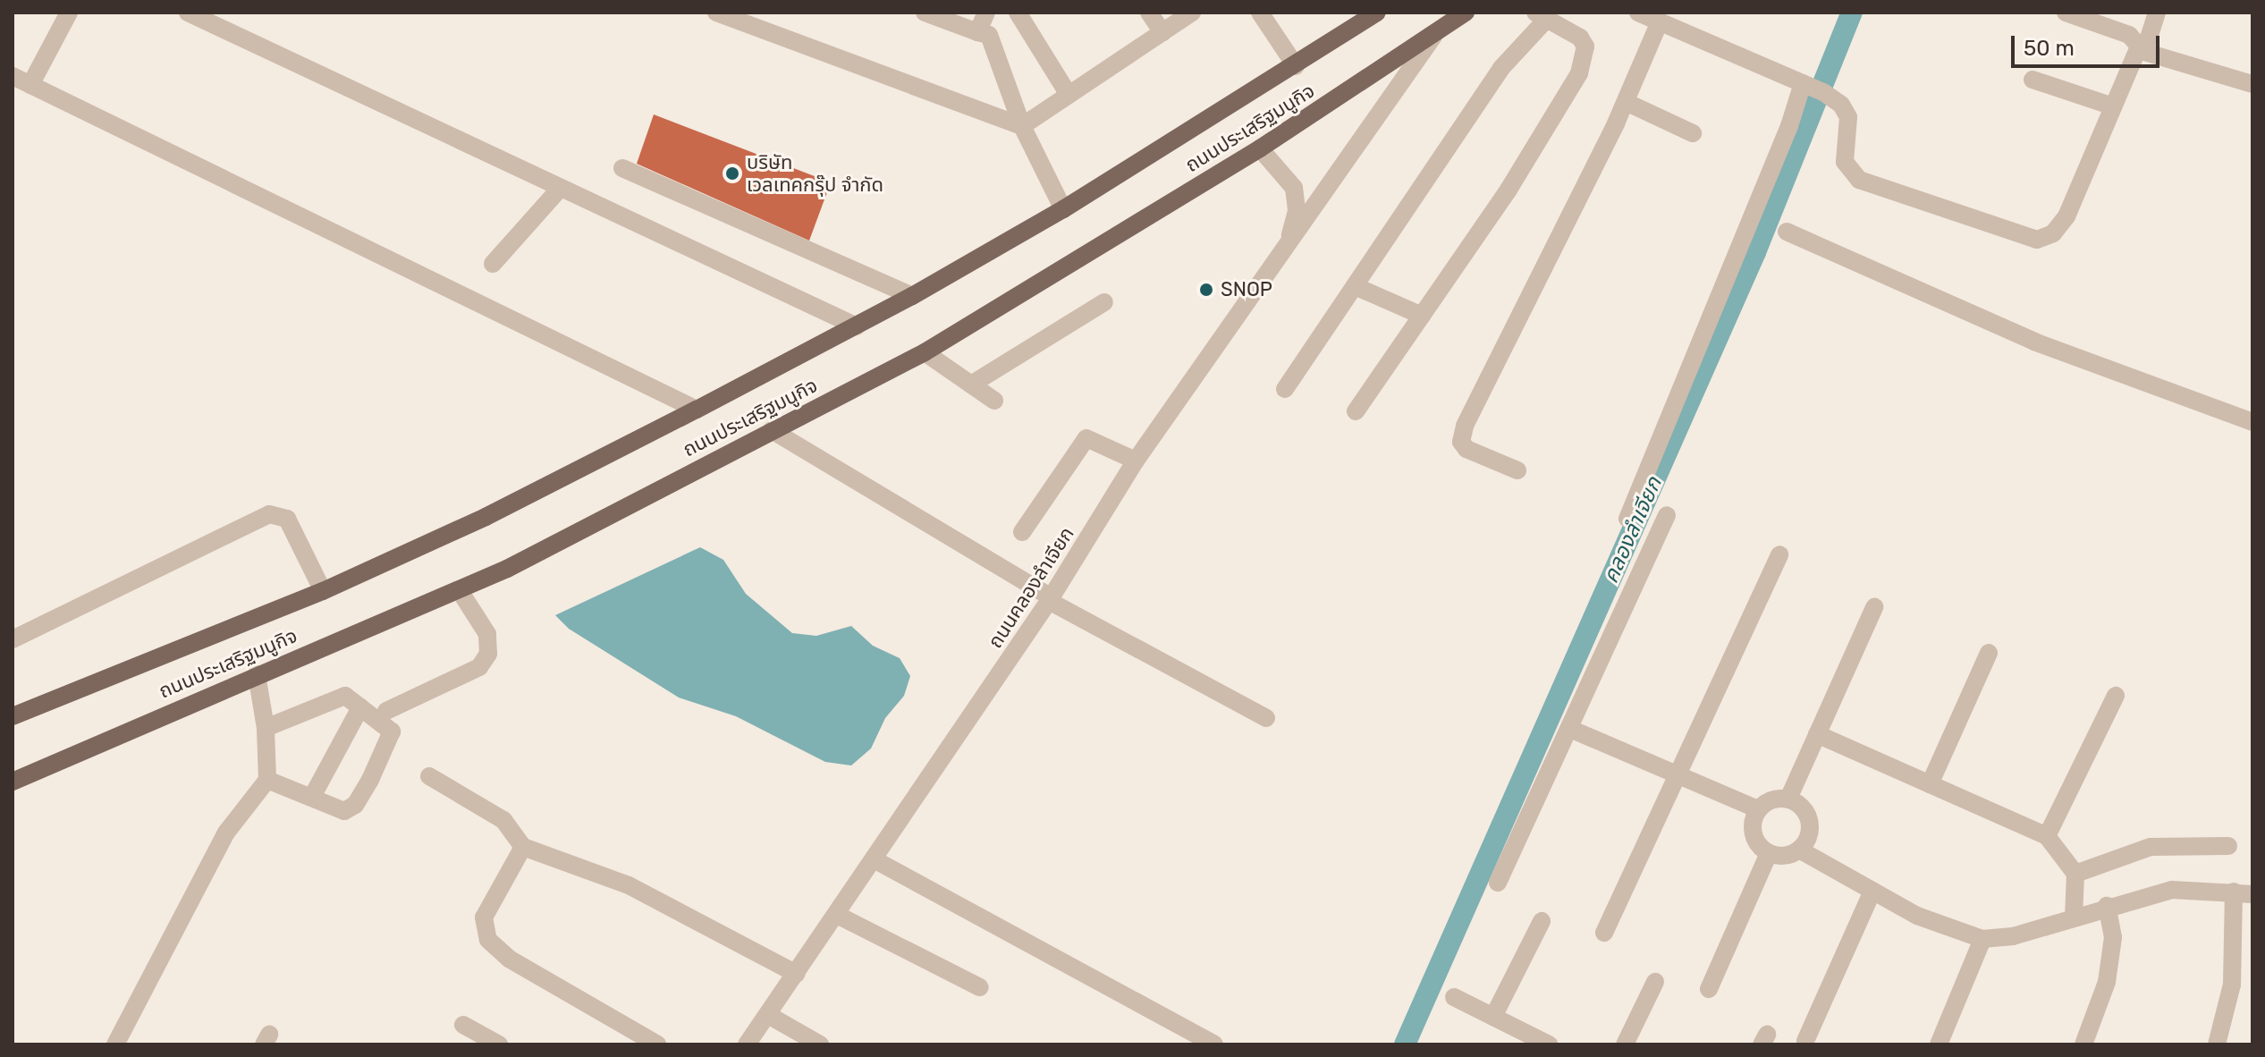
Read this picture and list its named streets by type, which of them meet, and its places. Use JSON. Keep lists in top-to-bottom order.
{
  "streets": {
    "main road": ["ถนนประเสริฐมนูกิจ"],
    "street": ["ถนนคลองลำเจียก"]
  },
  "crossings": [
    ["ถนนประเสริฐมนูกิจ", "ถนนคลองลำเจียก"]
  ],
  "water": ["คลองลำเจียก"],
  "places": ["บริษัท เวลเทคกรุ๊ป จำกัด", "SNOP"],
  "scale_bar": "50 m"
}
